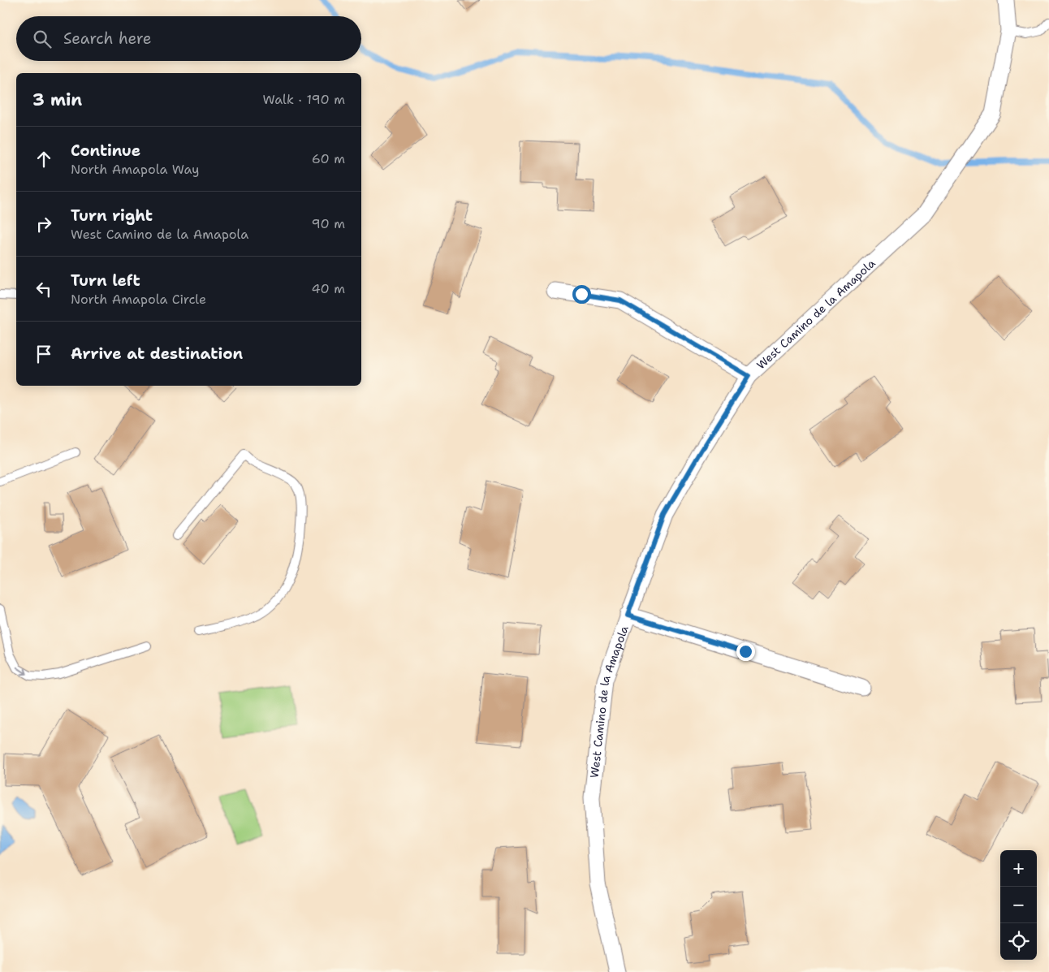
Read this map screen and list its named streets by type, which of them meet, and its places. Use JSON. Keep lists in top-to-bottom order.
{
  "streets": {
    "street": ["West Camino de la Amapola"]
  },
  "page": {
    "search": "Search here",
    "heading": ["3 min", "Walk · 190 m"],
    "list": [
      ["Continue", "North Amapola Way", "60 m"],
      ["Turn right", "West Camino de la Amapola", "90 m"],
      ["Turn left", "North Amapola Circle", "40 m"],
      "Arrive at destination"
    ],
    "map_buttons": ["+", "−"]
  }
}
